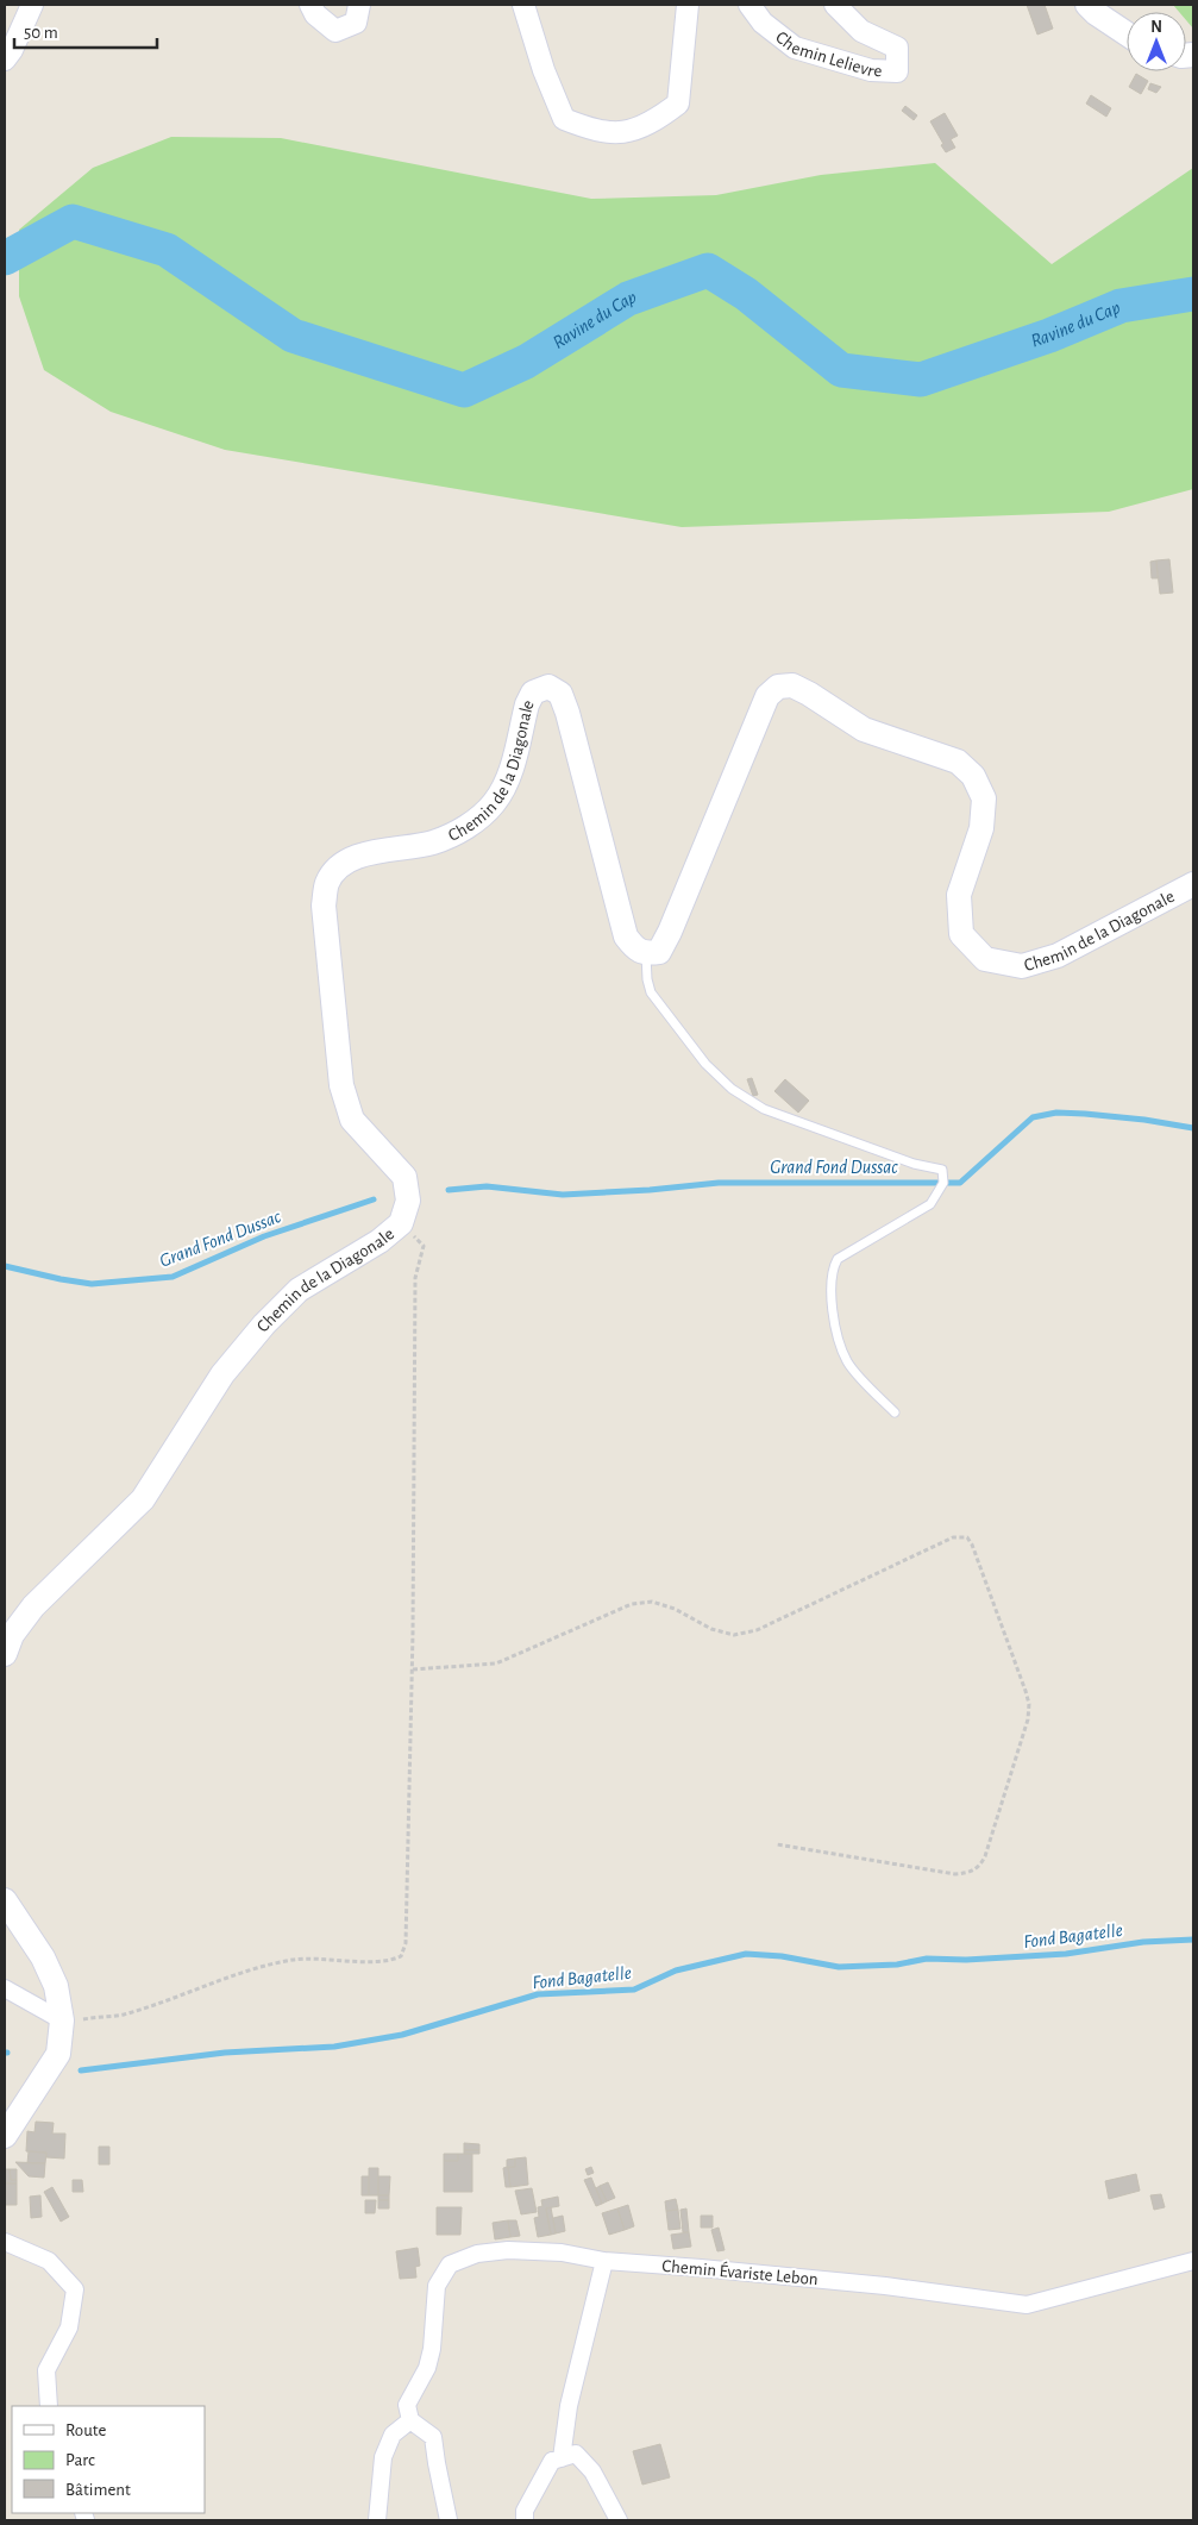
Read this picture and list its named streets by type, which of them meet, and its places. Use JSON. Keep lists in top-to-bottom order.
{
  "streets": {
    "main road": ["Chemin de la Diagonale"],
    "street": ["Chemin Lelievre", "Chemin Évariste Lebon"]
  },
  "water": ["Ravine du Cap", "Grand Fond Dussac", "Fond Bagatelle"],
  "legend": ["Route", "Parc", "Bâtiment"],
  "scale_bar": "50 m",
  "north": "top"
}
